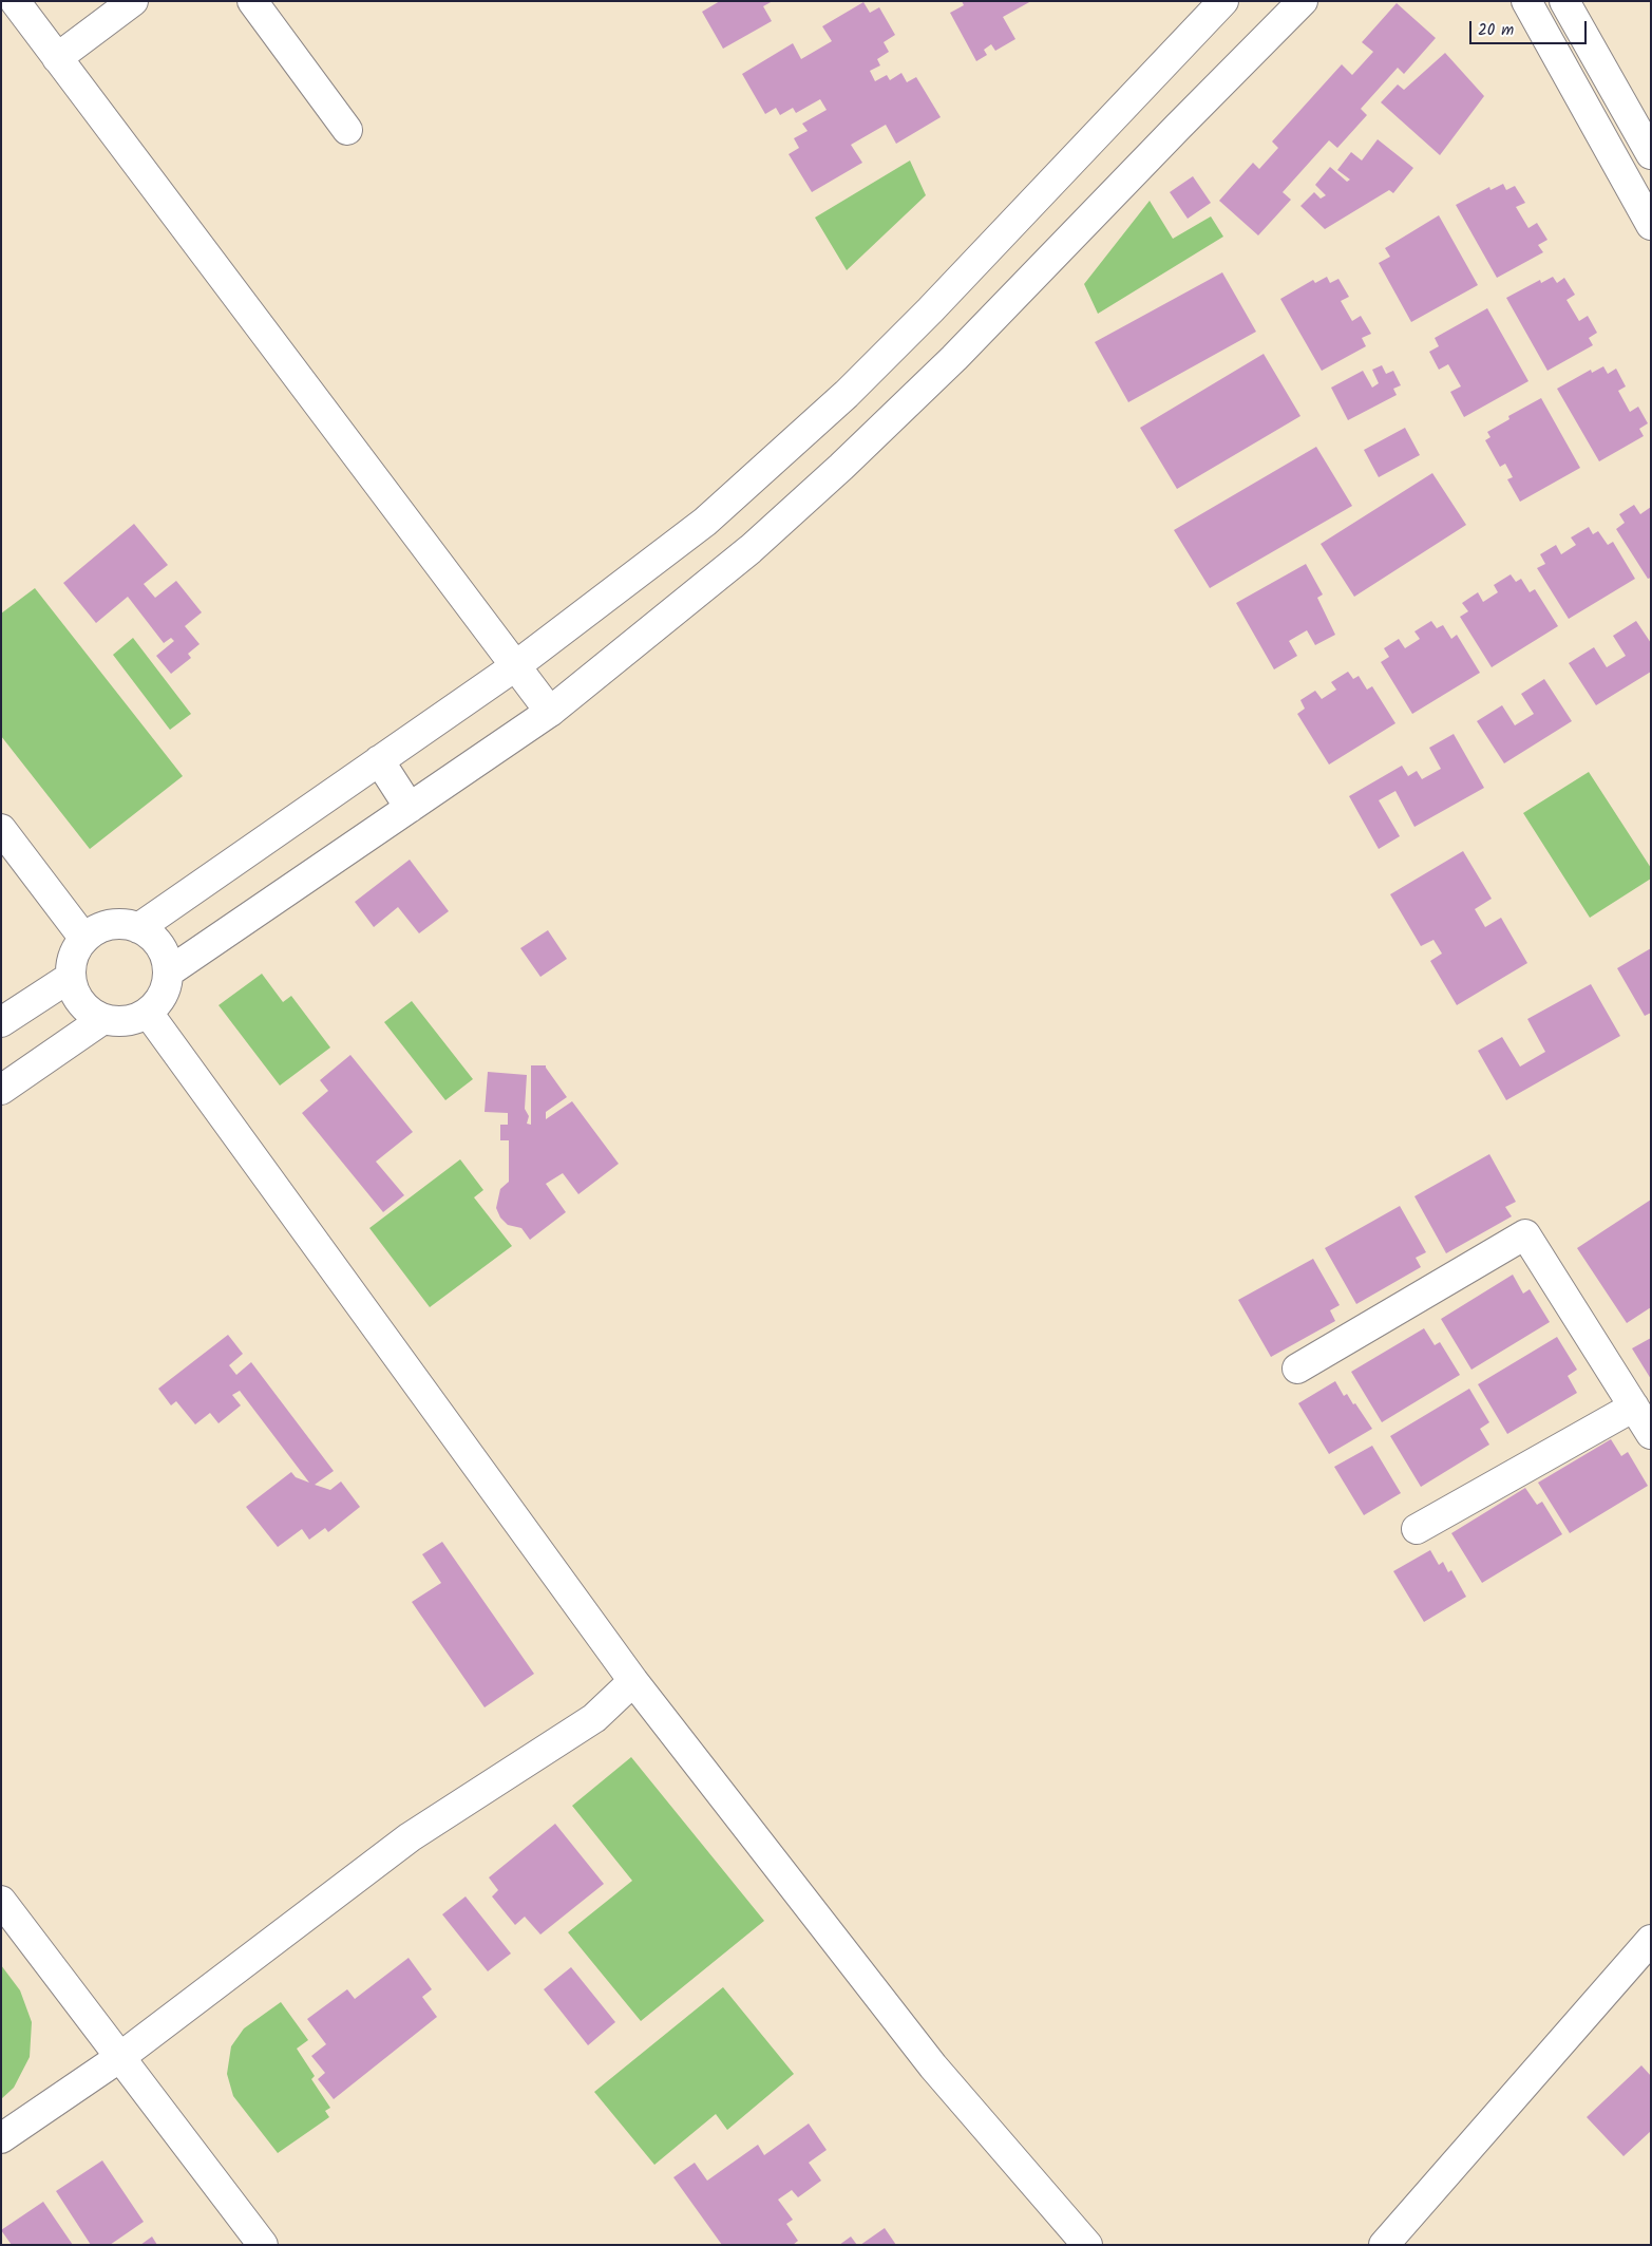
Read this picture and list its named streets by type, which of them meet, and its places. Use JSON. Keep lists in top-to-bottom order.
{
  "scale_bar": "20 m"
}
